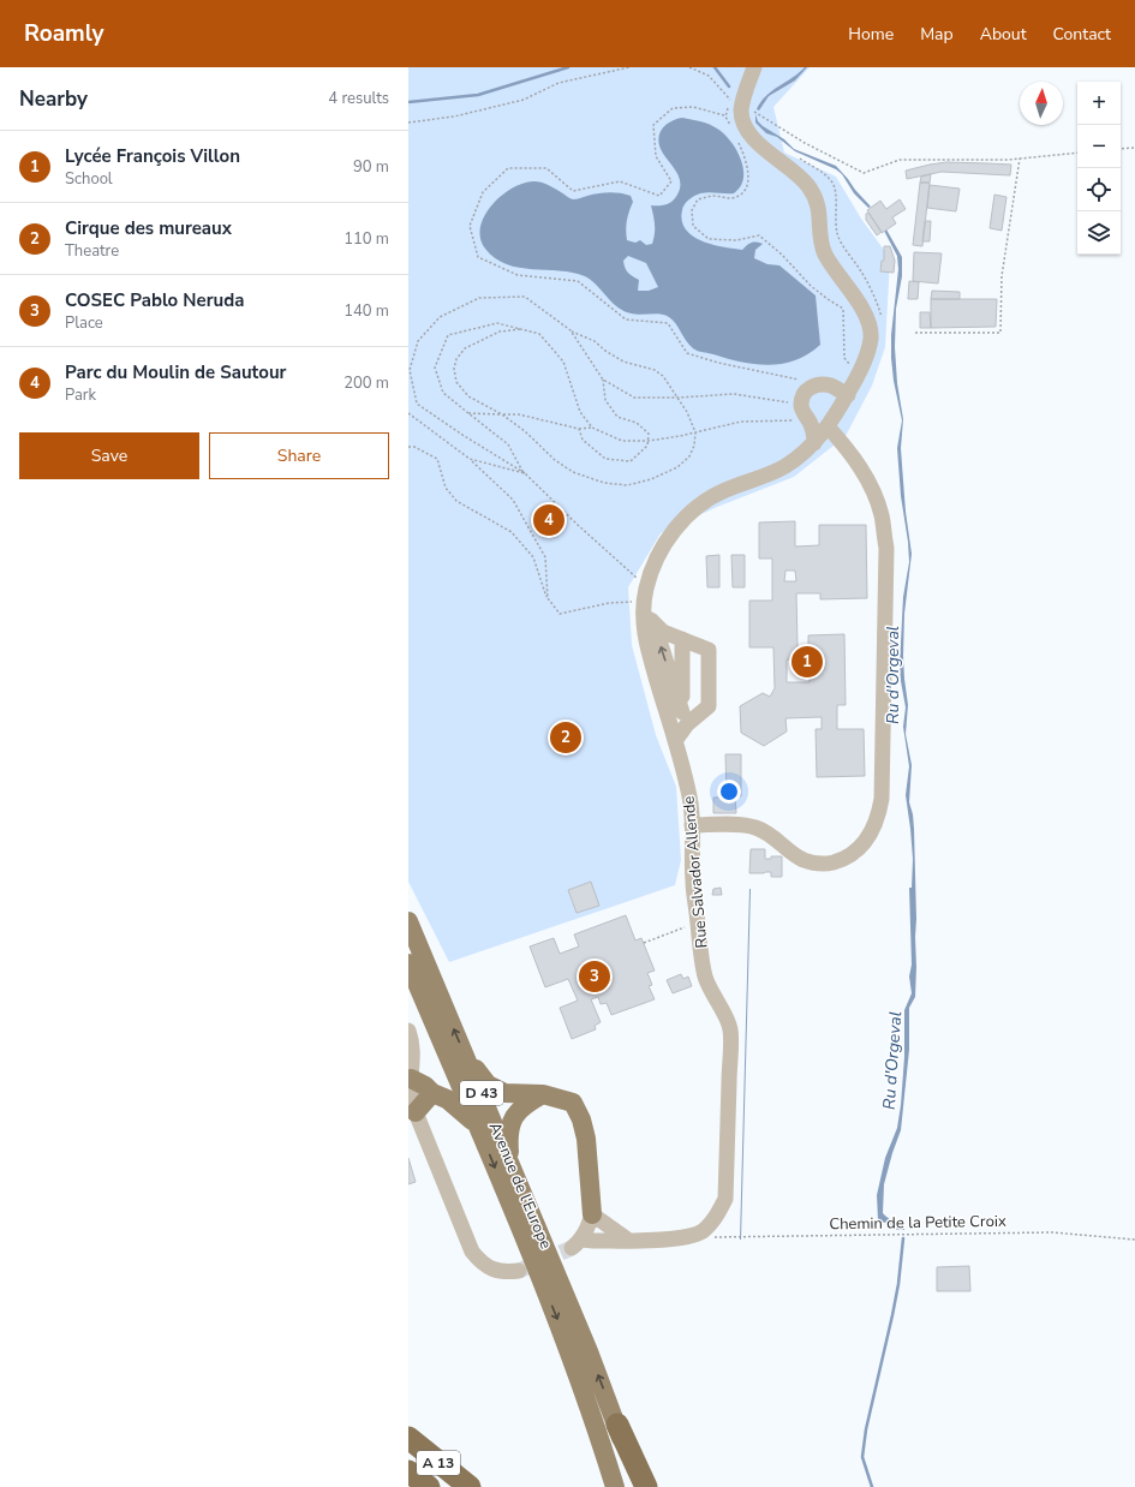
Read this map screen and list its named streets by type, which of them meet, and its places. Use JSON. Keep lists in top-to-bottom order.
{
  "streets": {
    "highway": ["A 13"],
    "main road": ["D 43", "Avenue de l'Europe"],
    "street": ["Rue Salvador Allende"],
    "path": ["Chemin de la Petite Croix"]
  },
  "crossings": [
    ["Rue Salvador Allende", "Chemin de la Petite Croix"],
    ["D 43", "Avenue de l'Europe"]
  ],
  "water": ["Ru d'Orgeval"],
  "north": "top",
  "page": {
    "header": "Roamly",
    "nav": [
      "Home",
      "Map",
      "About",
      "Contact"
    ],
    "heading": ["Nearby", "4 results"],
    "map_buttons": ["+", "−"],
    "list": [
      {
        "mark": "1",
        "name": "Lycée François Villon",
        "note": "School",
        "value": "90 m"
      },
      {
        "mark": "2",
        "name": "Cirque des mureaux",
        "note": "Theatre",
        "value": "110 m"
      },
      {
        "mark": "3",
        "name": "COSEC Pablo Neruda",
        "note": "Place",
        "value": "140 m"
      },
      {
        "mark": "4",
        "name": "Parc du Moulin de Sautour",
        "note": "Park",
        "value": "200 m"
      }
    ],
    "buttons": ["Save", "Share"],
    "pins": [
      "4",
      "1",
      "2",
      "3"
    ]
  }
}
